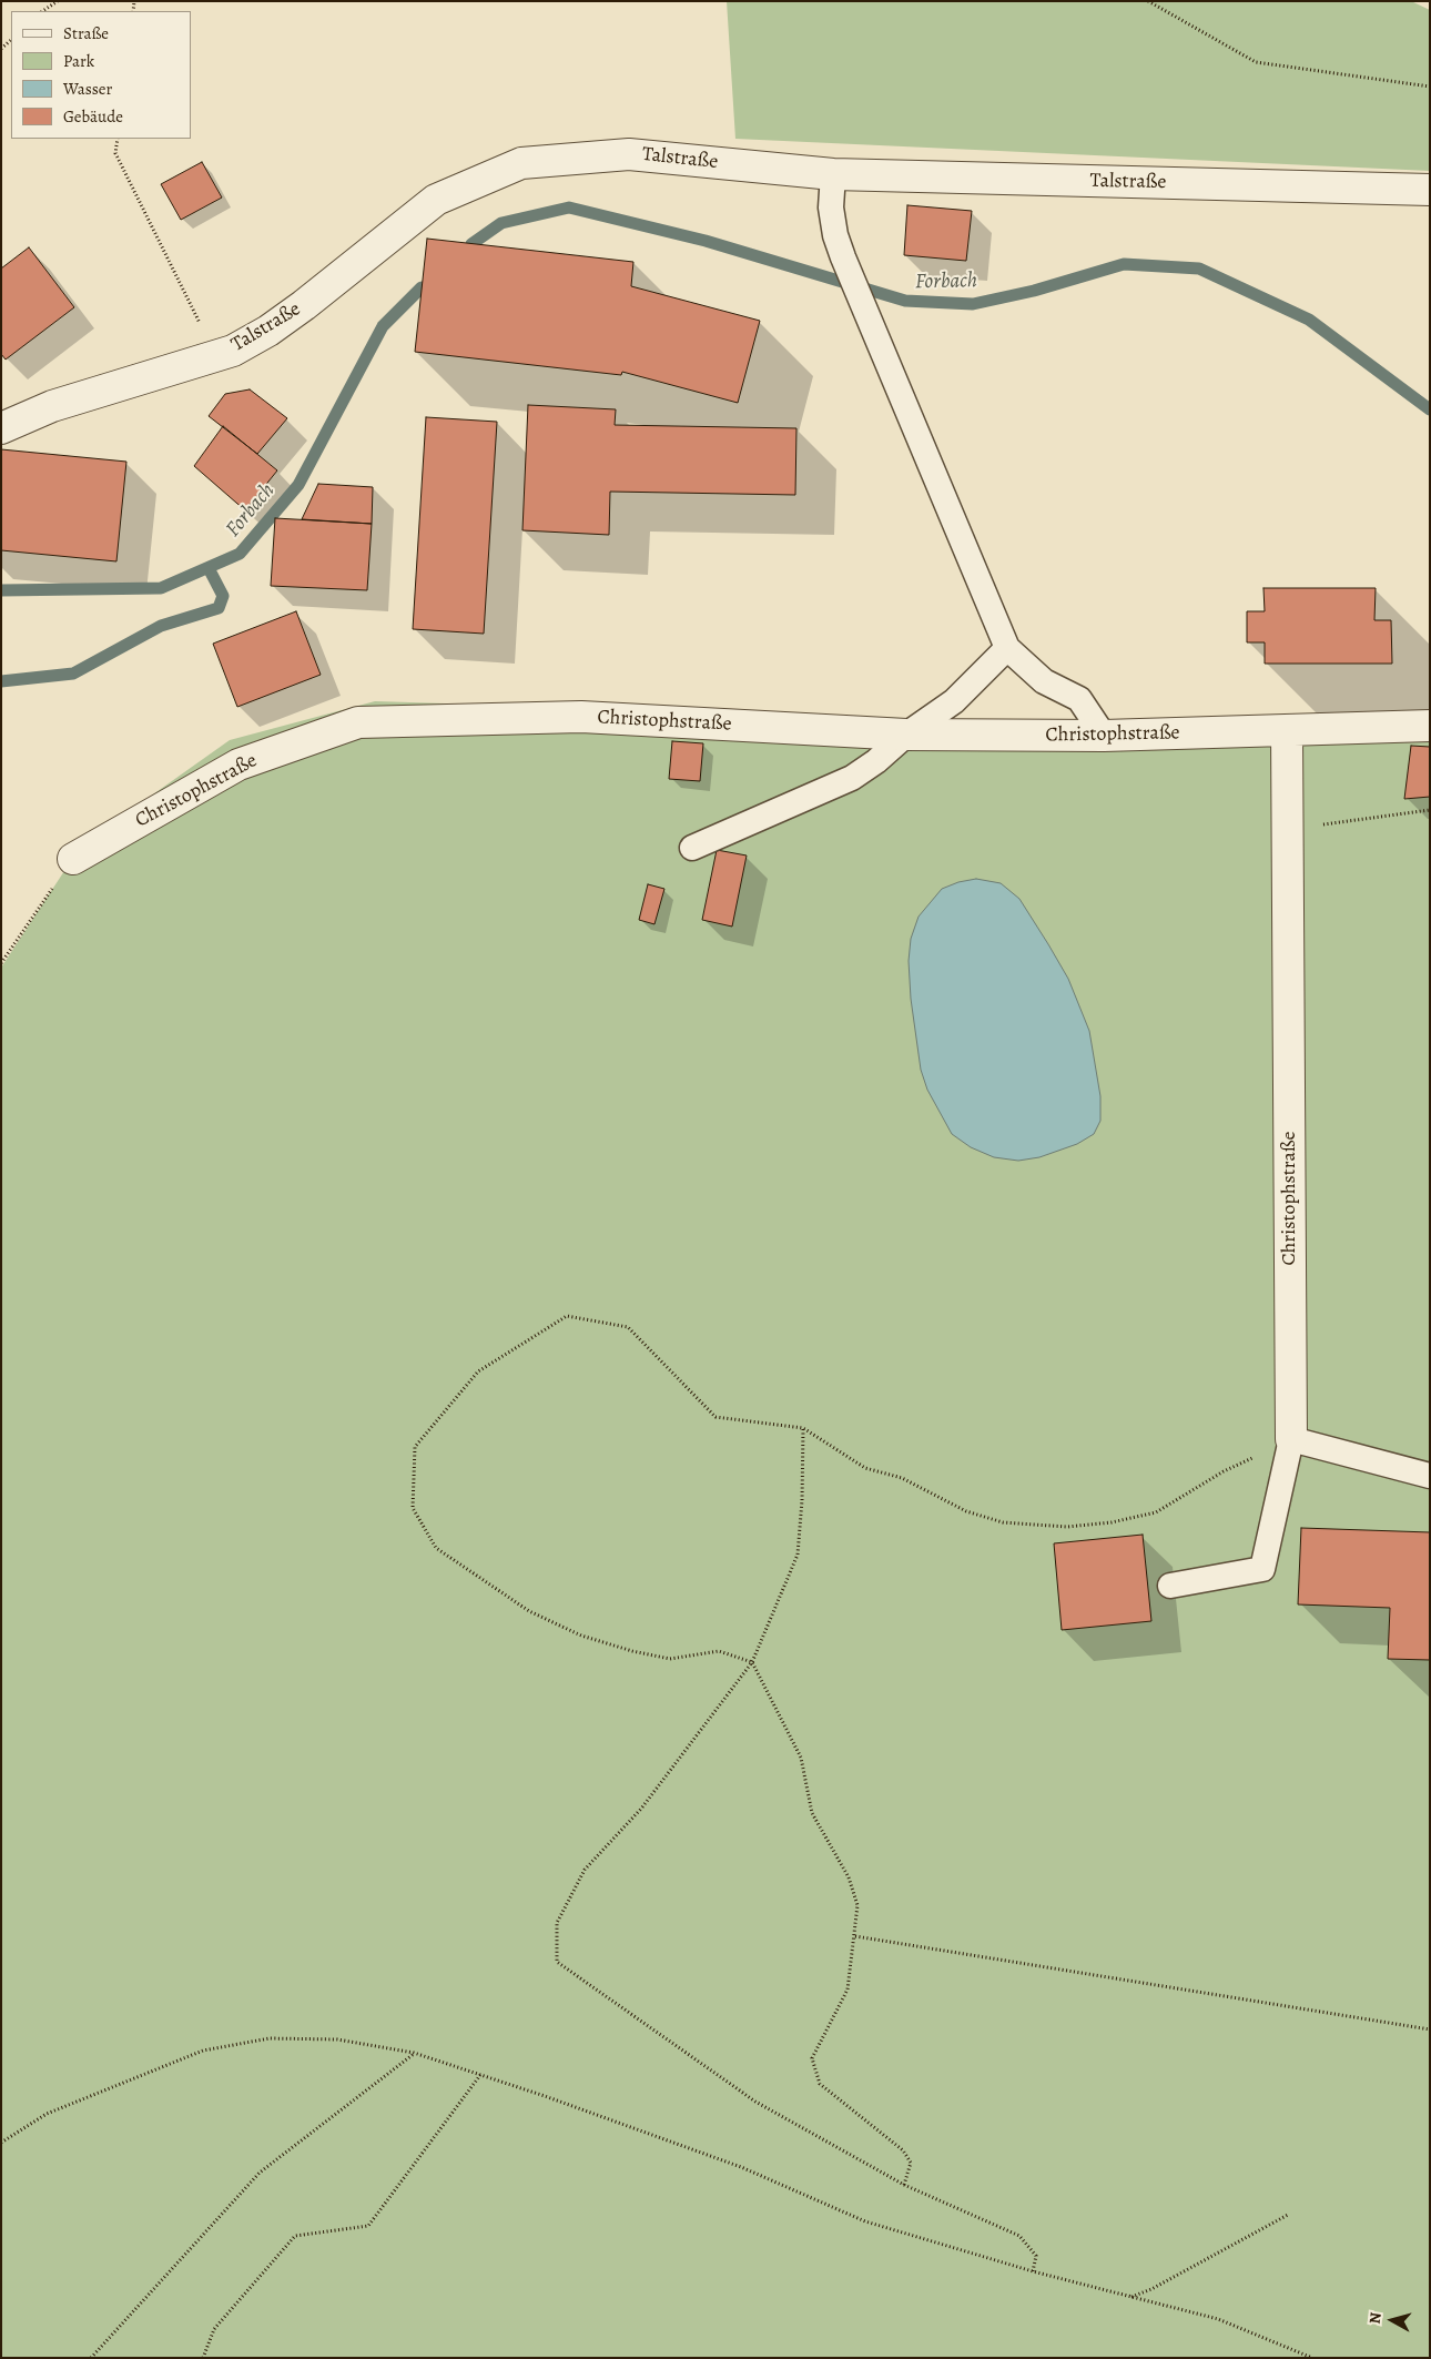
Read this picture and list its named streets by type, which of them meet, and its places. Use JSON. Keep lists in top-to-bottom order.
{
  "streets": {
    "street": ["Talstraße", "Christophstraße"]
  },
  "water": ["Forbach"],
  "legend": [
    "Straße",
    "Park",
    "Wasser",
    "Gebäude"
  ],
  "north": "left"
}
